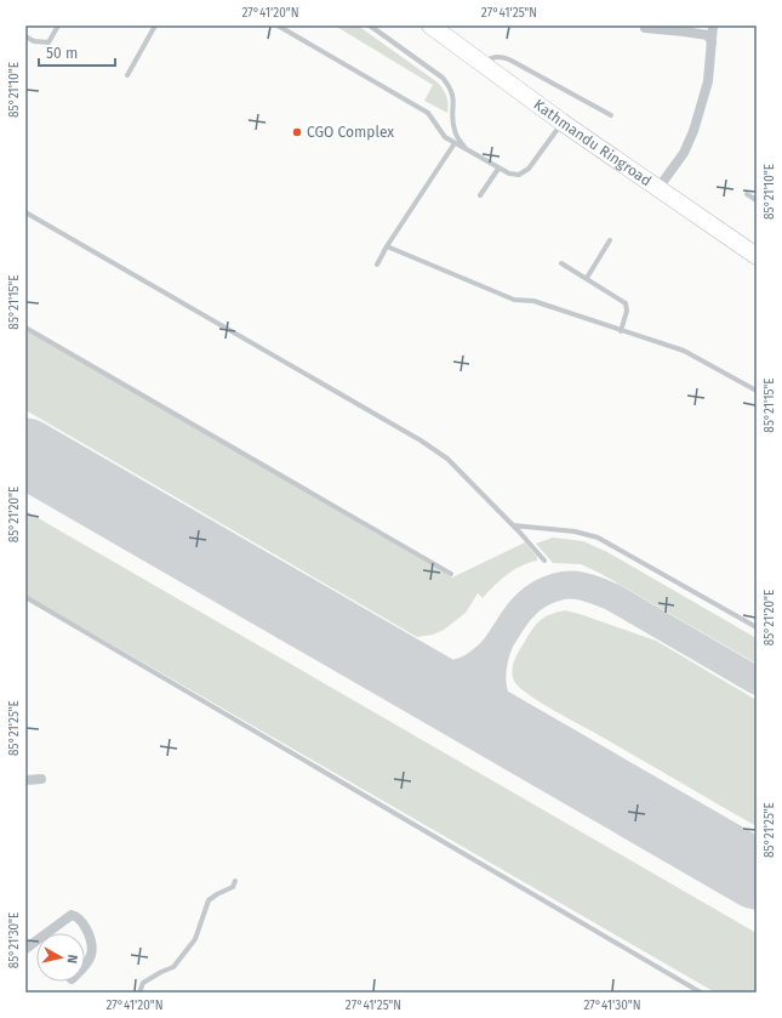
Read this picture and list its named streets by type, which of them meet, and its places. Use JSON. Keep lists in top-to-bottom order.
{
  "streets": {
    "highway": ["Kathmandu Ringroad"]
  },
  "places": ["CGO Complex"],
  "scale_bar": "50 m",
  "north": "right",
  "coordinates": [
    "27°41'20\"N",
    "27°41'25\"N",
    "85°21'10\"E",
    "85°21'15\"E",
    "85°21'20\"E",
    "85°21'25\"E",
    "85°21'30\"E",
    "27°41'30\"N"
  ]
}
